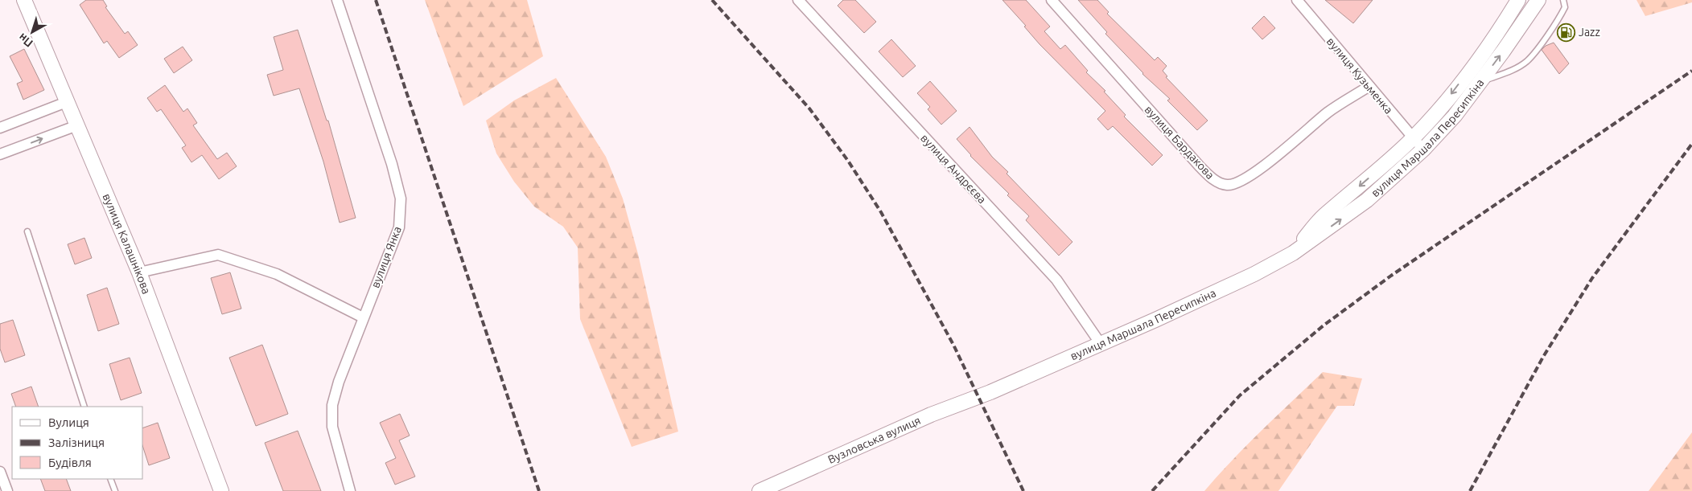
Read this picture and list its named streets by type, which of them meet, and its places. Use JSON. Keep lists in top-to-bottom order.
{
  "streets": {
    "main road": ["вулиця Маршала Пересипкіна", "вулиця Калашнікова", "Вузловська вулиця"],
    "street": [
      "вулиця Кузьменка",
      "вулиця Бардакова",
      "вулиця Андрєєва",
      "вулиця Янка"
    ]
  },
  "crossings": [
    ["вулиця Кузьменка", "вулиця Маршала Пересипкіна"],
    ["вулиця Кузьменка", "вулиця Бардакова"],
    ["вулиця Маршала Пересипкіна", "вулиця Андрєєва"],
    ["вулиця Маршала Пересипкіна", "Вузловська вулиця"]
  ],
  "places": {
    "fuel station": ["Jazz"]
  },
  "legend": ["Вулиця", "Залізниця", "Будівля"],
  "north": "bottom left"
}
